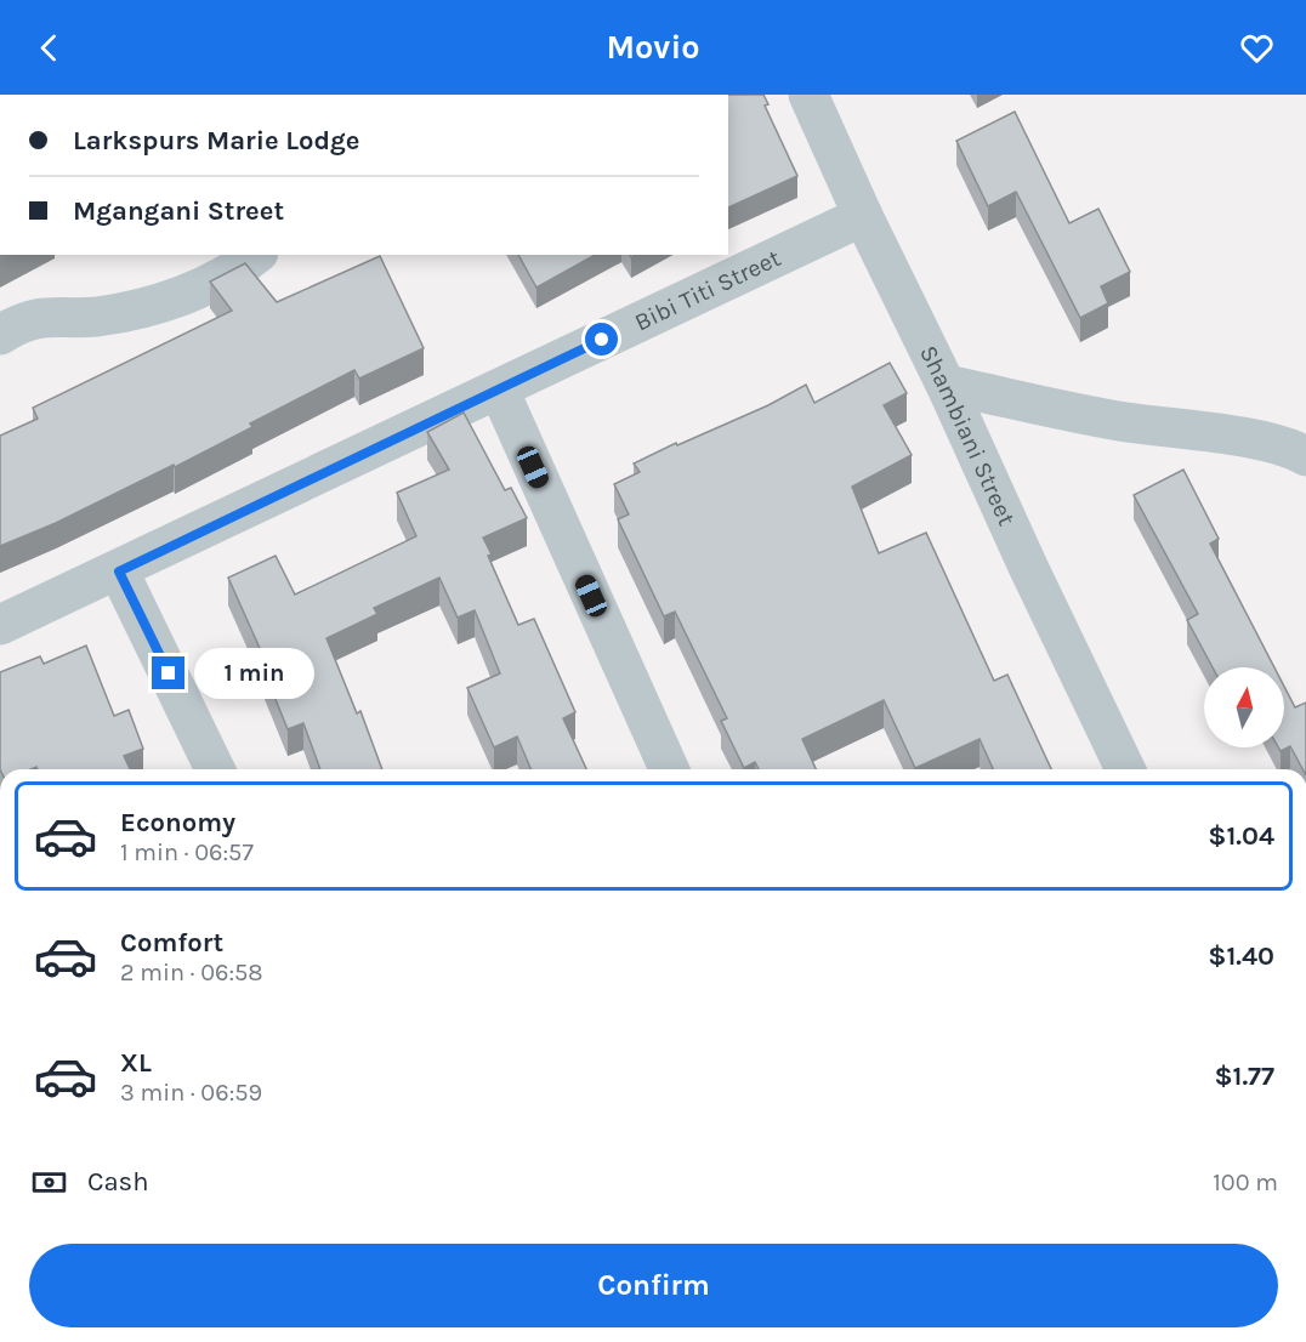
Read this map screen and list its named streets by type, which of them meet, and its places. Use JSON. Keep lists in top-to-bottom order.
{
  "streets": {
    "street": ["Bibi Titi Street", "Shambiani Street"]
  },
  "crossings": [
    ["Bibi Titi Street", "Shambiani Street"]
  ],
  "north": "top",
  "page": {
    "header": "Movio",
    "banner": ["Larkspurs Marie Lodge", "Mgangani Street"],
    "bubble": "1 min",
    "list": [
      {
        "name": "Economy",
        "note": "1 min · 06:57",
        "value": "$1.04"
      },
      {
        "name": "Comfort",
        "note": "2 min · 06:58",
        "value": "$1.40"
      },
      {
        "name": "XL",
        "note": "3 min · 06:59",
        "value": "$1.77"
      }
    ],
    "pay": ["Cash", "100 m"],
    "buttons": "Confirm"
  }
}
